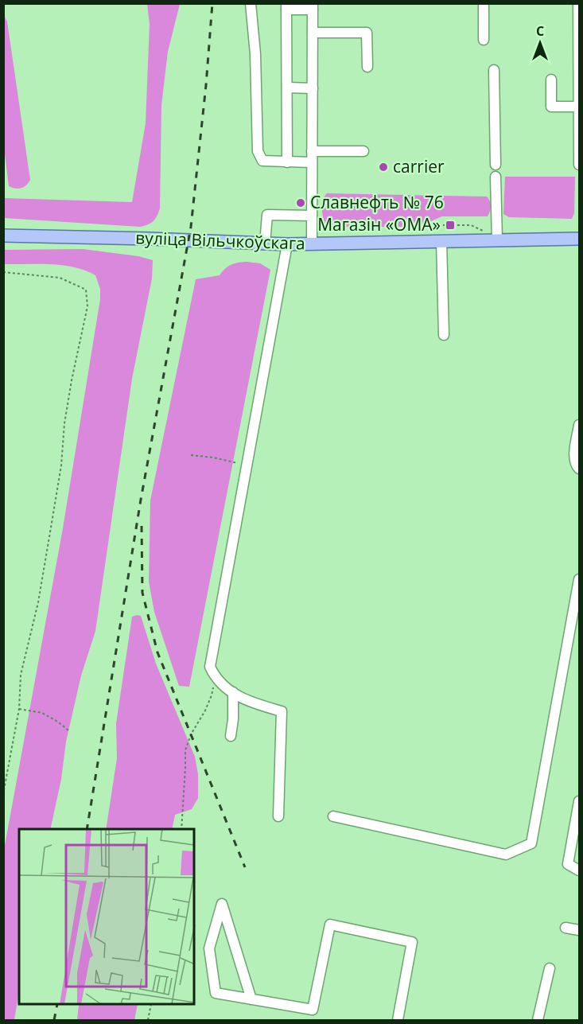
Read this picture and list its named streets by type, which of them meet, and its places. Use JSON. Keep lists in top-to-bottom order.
{
  "streets": {
    "main road": ["вуліца Вільчкоўскага"]
  },
  "places": {
    "other": ["carrier", "Славнефть № 76"],
    "transit": ["Магазін «ОМА»"]
  },
  "north": "top"
}
